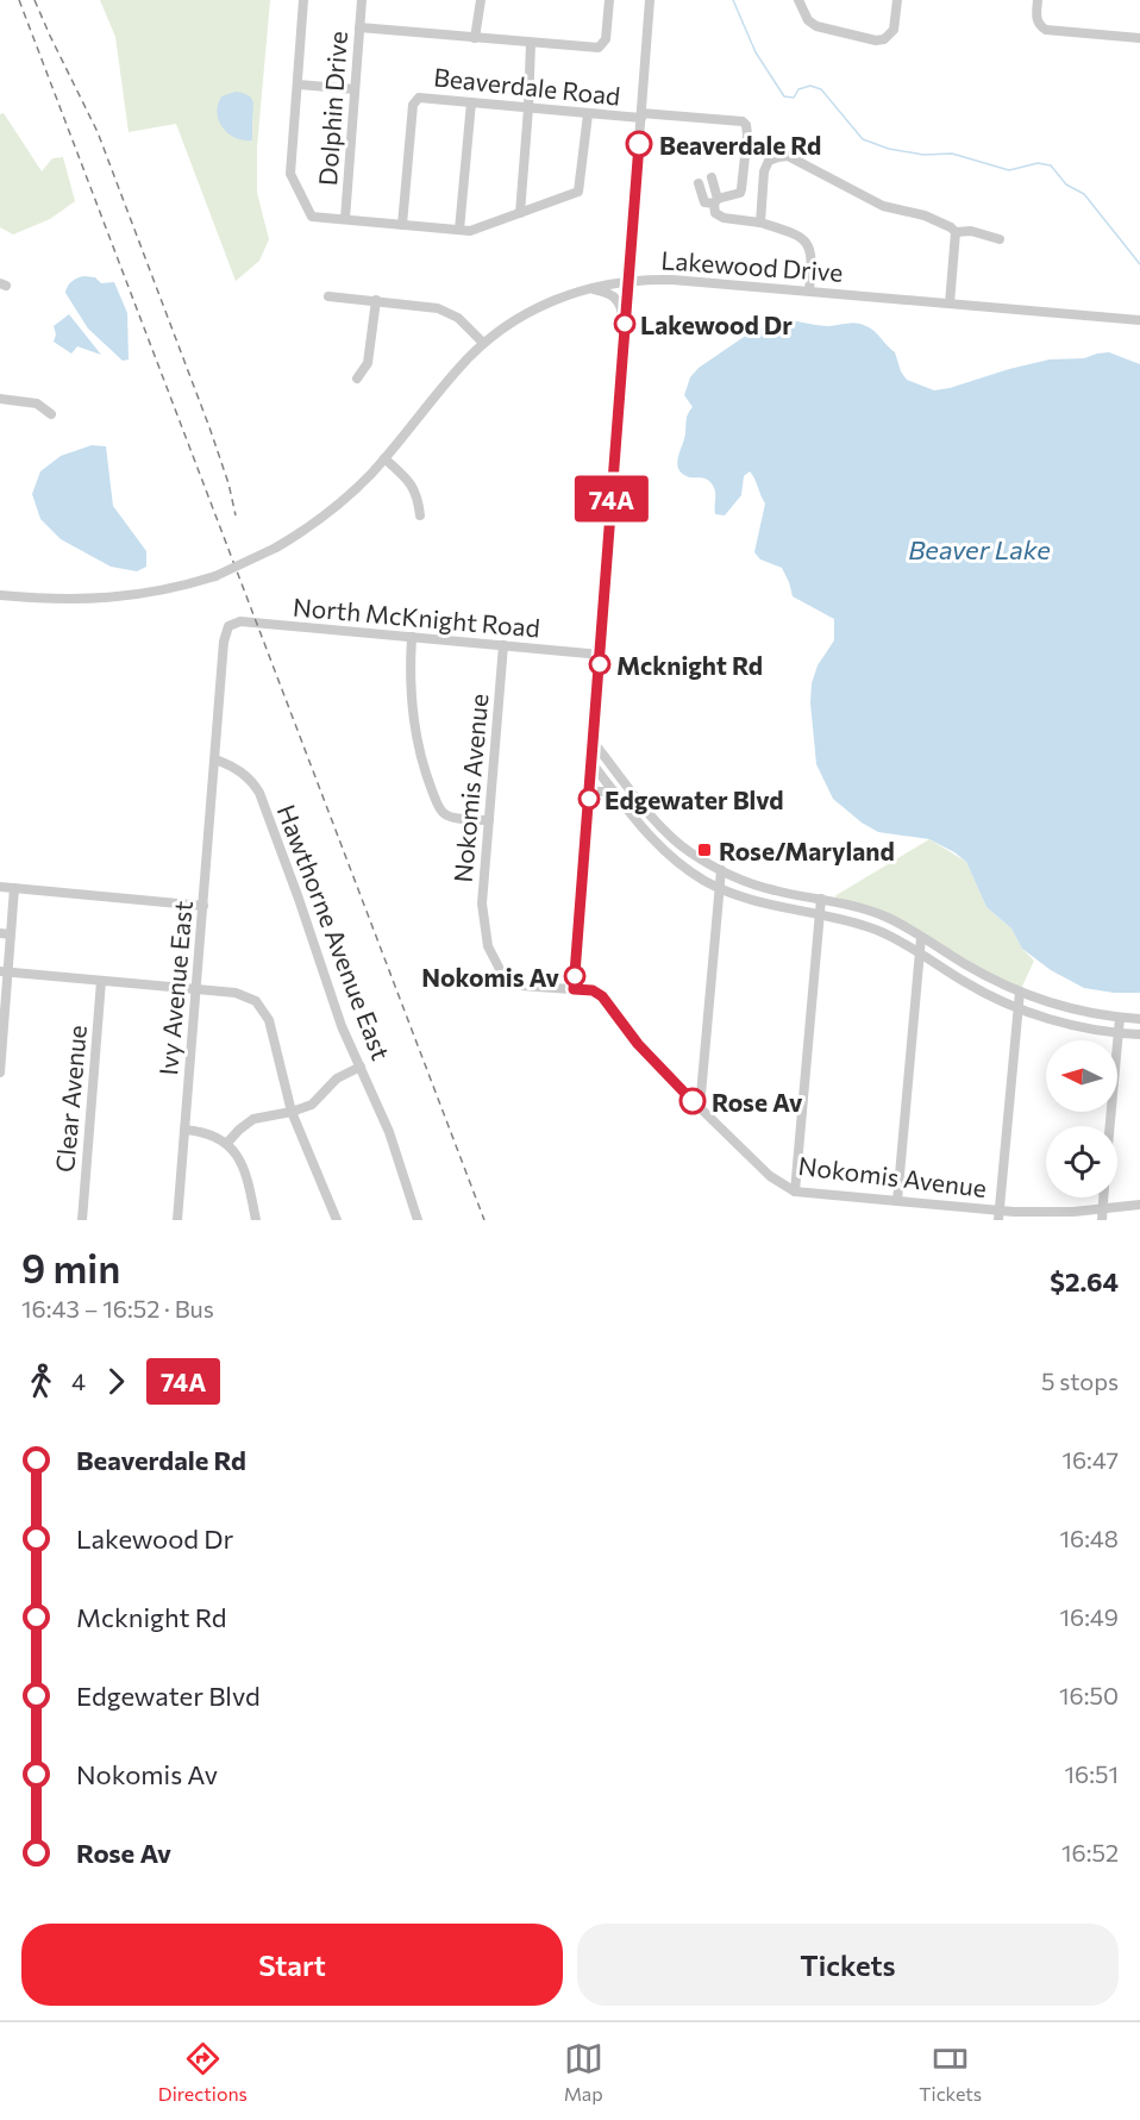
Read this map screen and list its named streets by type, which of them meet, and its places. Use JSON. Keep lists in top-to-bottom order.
{
  "streets": {
    "street": [
      "Beaverdale Road",
      "Dolphin Drive",
      "Lakewood Drive",
      "North McKnight Road",
      "Nokomis Avenue",
      "Hawthorne Avenue East",
      "Ivy Avenue East",
      "Clear Avenue"
    ]
  },
  "crossings": [
    ["North McKnight Road", "Nokomis Avenue"],
    ["North McKnight Road", "Ivy Avenue East"],
    ["Hawthorne Avenue East", "Ivy Avenue East"]
  ],
  "water": ["Beaver Lake"],
  "places": {
    "other": [
      "Beaverdale Rd",
      "Lakewood Dr",
      "Mcknight Rd",
      "Edgewater Blvd",
      "Nokomis Av",
      "Rose Av"
    ],
    "transit": ["Rose/Maryland"]
  },
  "lines": ["bus line 74A"],
  "north": "left",
  "page": {
    "on_map": "74A",
    "heading": ["9 min", "16:43 – 16:52 · Bus", "$2.64"],
    "legs": ["4", "74A", "5 stops"],
    "list": [
      {
        "name": "Beaverdale Rd",
        "value": "16:47"
      },
      {
        "name": "Lakewood Dr",
        "value": "16:48"
      },
      {
        "name": "Mcknight Rd",
        "value": "16:49"
      },
      {
        "name": "Edgewater Blvd",
        "value": "16:50"
      },
      {
        "name": "Nokomis Av",
        "value": "16:51"
      },
      {
        "name": "Rose Av",
        "value": "16:52"
      }
    ],
    "buttons": ["Start", "Tickets"],
    "tabs": ["Directions", "Map", "Tickets"]
  }
}
